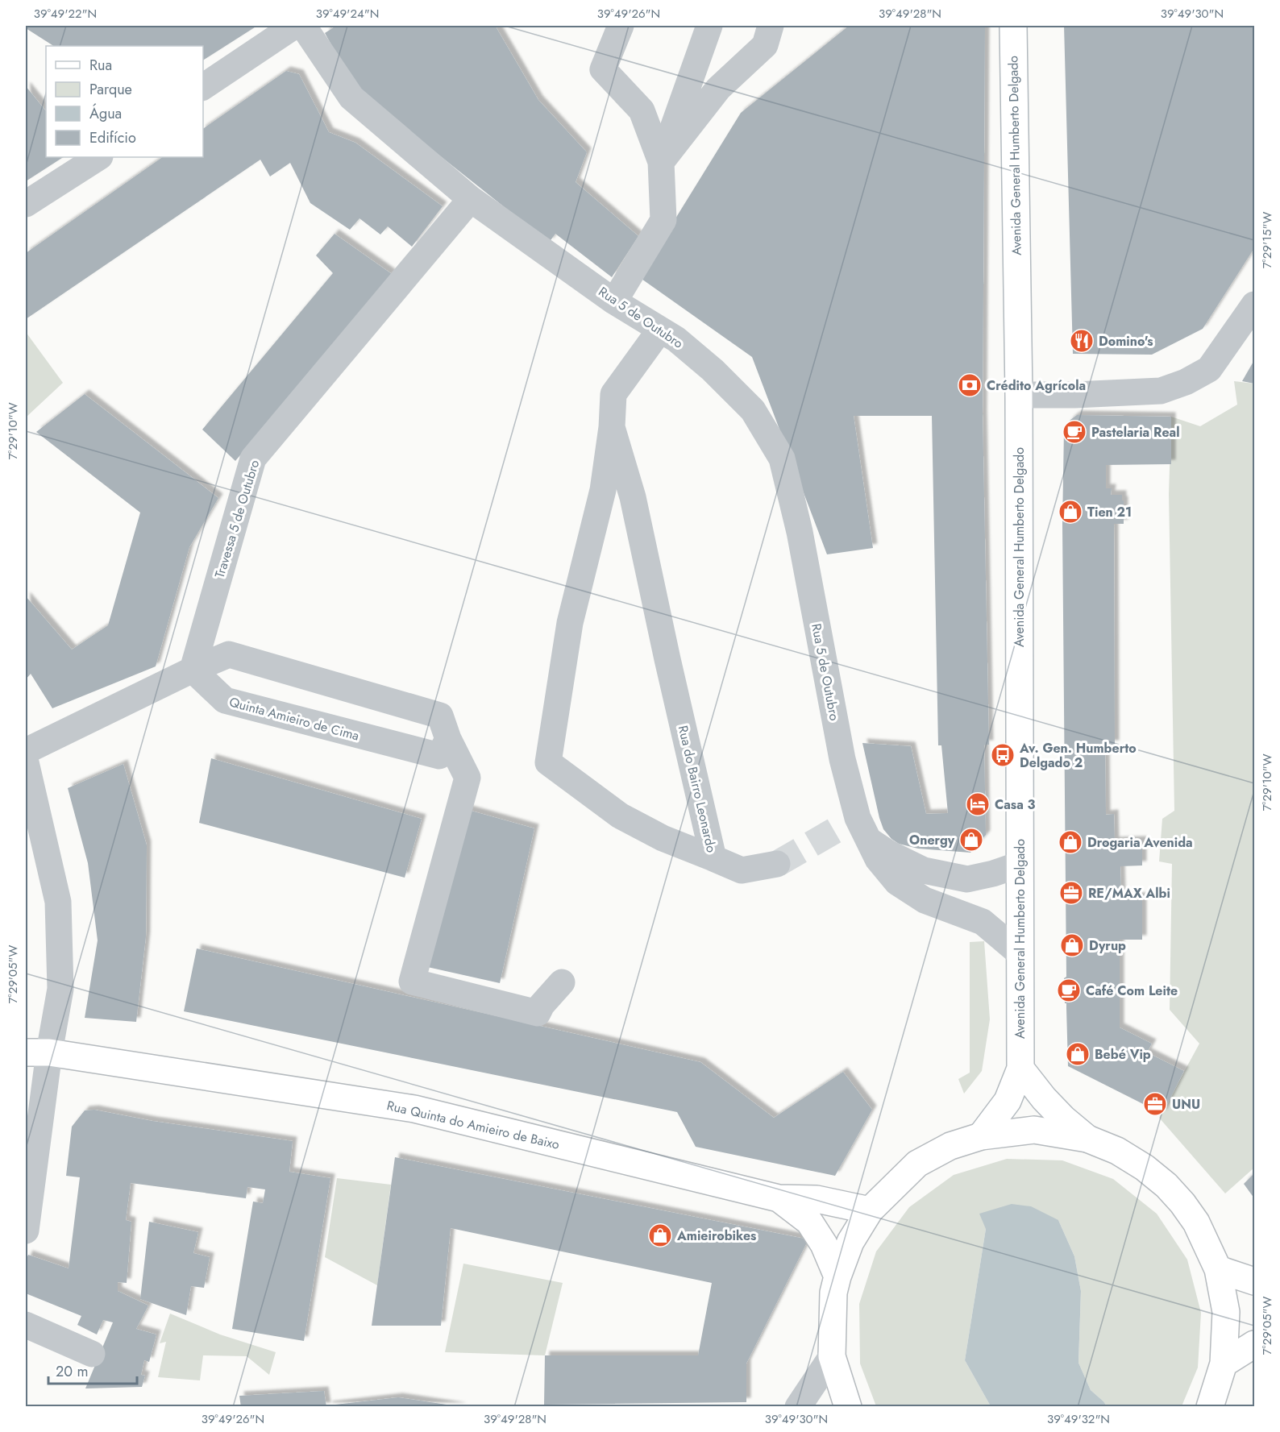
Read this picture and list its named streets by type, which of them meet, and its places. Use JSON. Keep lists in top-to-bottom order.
{
  "streets": {
    "main road": ["Avenida General Humberto Delgado", "Rua Quinta do Amieiro de Baixo"],
    "street": [
      "Rua 5 de Outubro",
      "Travessa 5 de Outubro",
      "Quinta Amieiro de Cima",
      "Rua do Bairro Leonardo"
    ]
  },
  "crossings": [
    ["Avenida General Humberto Delgado", "Rua 5 de Outubro"],
    ["Rua 5 de Outubro", "Travessa 5 de Outubro"],
    ["Travessa 5 de Outubro", "Quinta Amieiro de Cima"]
  ],
  "places": {
    "restaurant": ["Domino's"],
    "bank": ["Crédito Agrícola"],
    "cafe": ["Pastelaria Real", "Café Com Leite"],
    "shop": [
      "Tien 21",
      "Onergy",
      "Drogaria Avenida",
      "Dyrup",
      "Bebé Vip",
      "Amieirobikes"
    ],
    "bus stop": ["Av. Gen. Humberto Delgado 2"],
    "hotel": ["Casa 3"],
    "office": ["RE/MAX Albi", "UNU"]
  },
  "legend": [
    "Rua",
    "Parque",
    "Água",
    "Edifício"
  ],
  "scale_bar": "20 m",
  "coordinates": [
    "39°49'22\"N",
    "39°49'24\"N",
    "39°49'26\"N",
    "39°49'28\"N",
    "39°49'30\"N",
    "7°29'15\"W",
    "7°29'10\"W",
    "7°29'05\"W",
    "39°49'32\"N"
  ]
}
